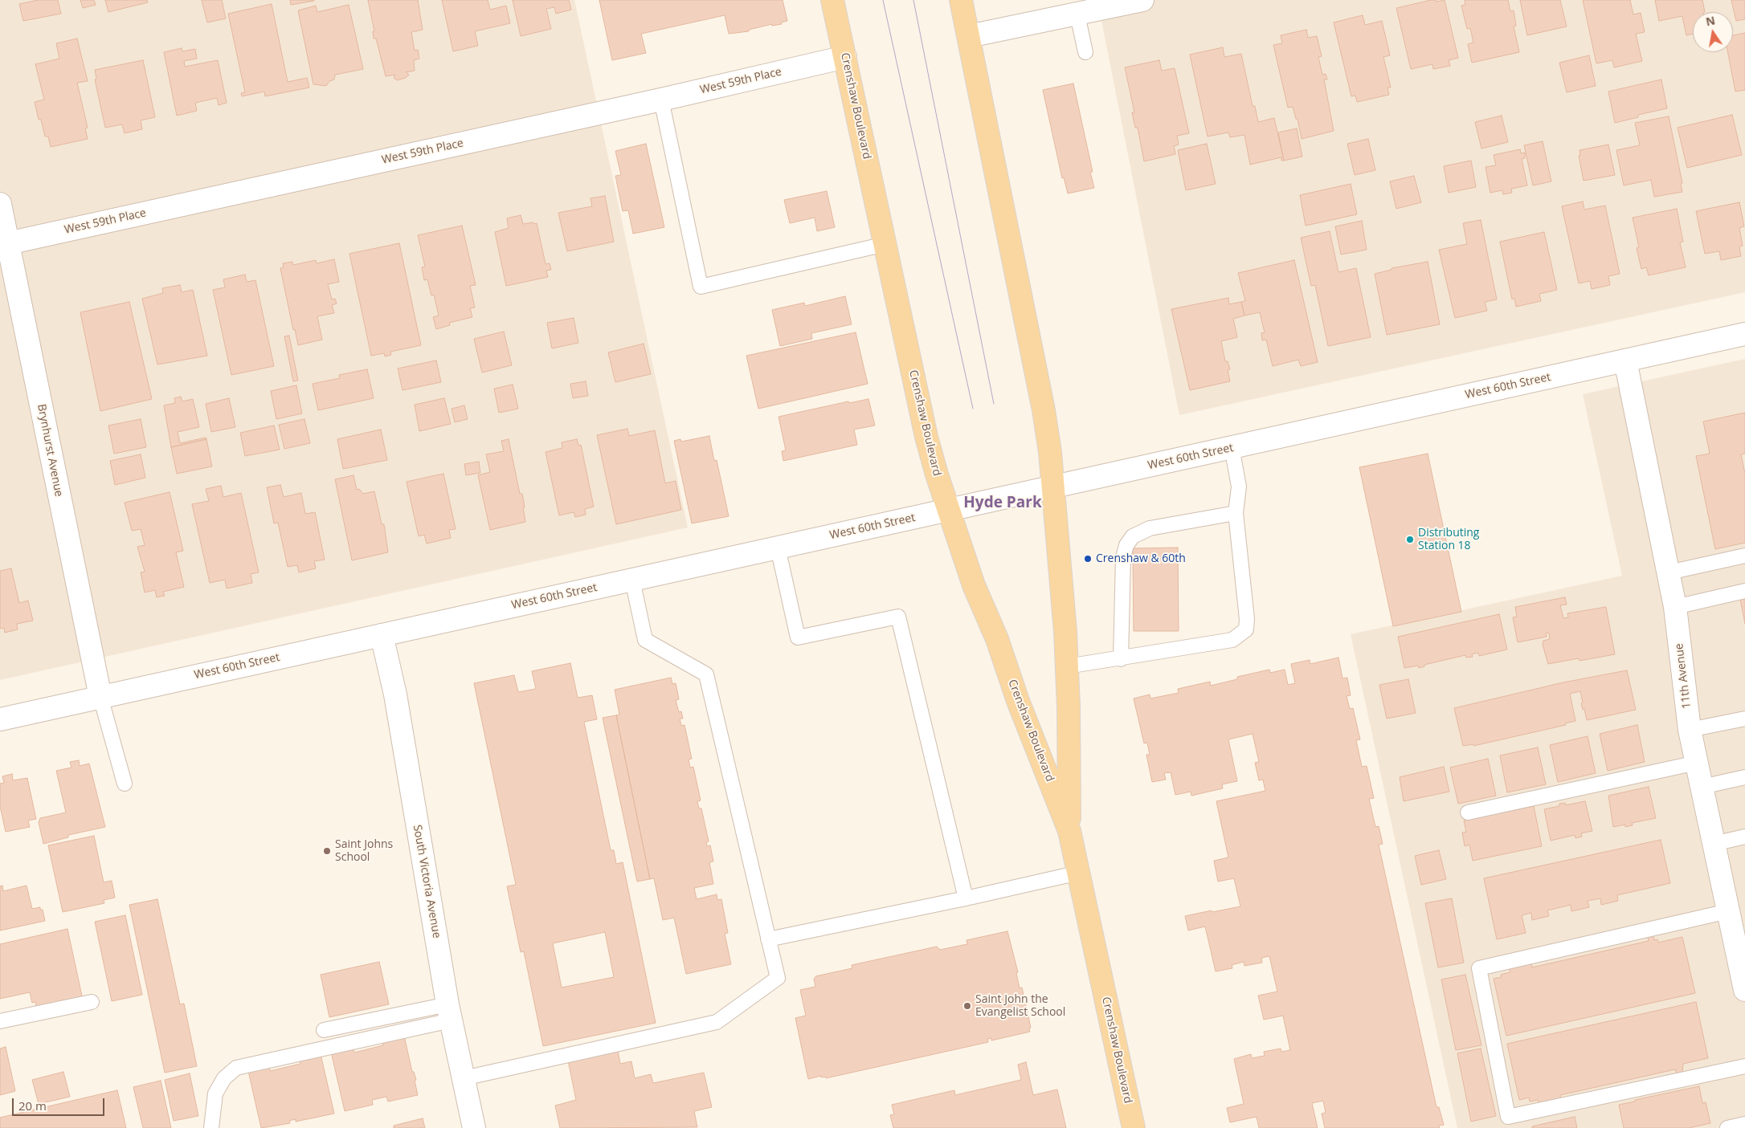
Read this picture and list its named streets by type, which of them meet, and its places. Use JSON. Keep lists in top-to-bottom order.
{
  "streets": {
    "main road": ["Crenshaw Boulevard"],
    "street": [
      "West 59th Place",
      "West 60th Street",
      "Brynhurst Avenue",
      "11th Avenue",
      "South Victoria Avenue"
    ]
  },
  "crossings": [
    ["West 59th Place", "Crenshaw Boulevard"],
    ["West 59th Place", "Brynhurst Avenue"],
    ["Crenshaw Boulevard", "West 60th Street"],
    ["West 60th Street", "Brynhurst Avenue"],
    ["West 60th Street", "11th Avenue"],
    ["West 60th Street", "South Victoria Avenue"]
  ],
  "districts": ["Hyde Park"],
  "places": [
    "Distributing Station 18",
    "Crenshaw & 60th",
    "Saint Johns School",
    "Saint John the Evangelist School"
  ],
  "scale_bar": "20 m",
  "north": "top"
}
